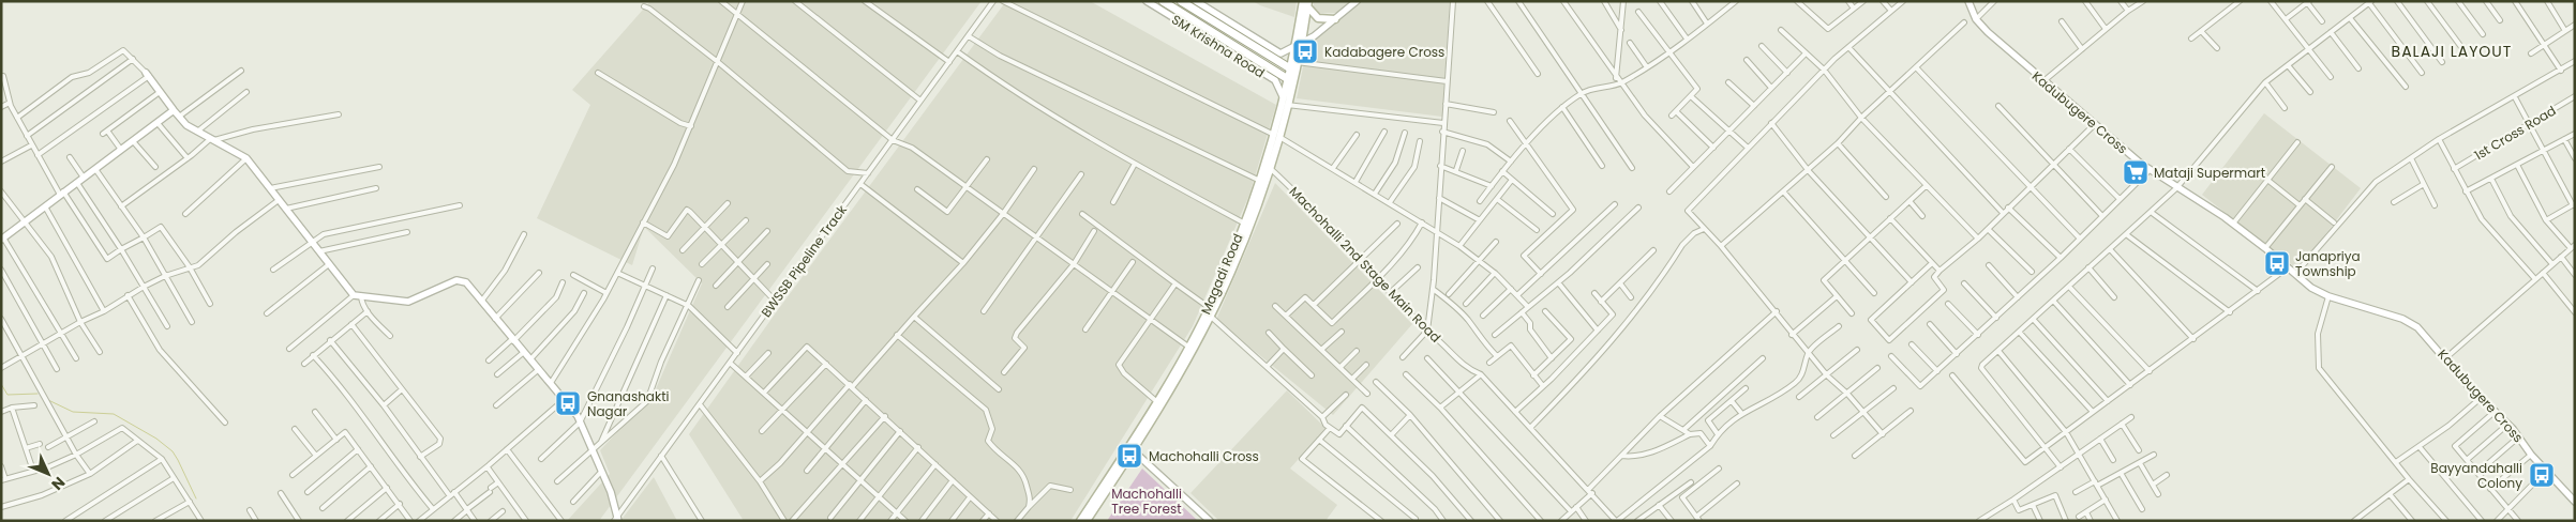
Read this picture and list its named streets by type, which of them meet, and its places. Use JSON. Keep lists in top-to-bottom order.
{
  "streets": {
    "highway": ["SM Krishna Road"],
    "main road": ["Magadi Road"],
    "street": [
      "Kadubugere Cross",
      "1st Cross Road",
      "BWSSB Pipeline Track",
      "Machohalli 2nd Stage Main Road"
    ]
  },
  "crossings": [
    ["SM Krishna Road", "Magadi Road"],
    ["Machohalli 2nd Stage Main Road", "Magadi Road"]
  ],
  "districts": ["BALAJI LAYOUT"],
  "parks": ["Machohalli Tree Forest"],
  "places": {
    "bus stop": [
      "Kadabagere Cross",
      "Janapriya Township",
      "Gnanashakti Nagar",
      "Machohalli Cross",
      "Bayyandahalli Colony"
    ],
    "supermarket": ["Mataji Supermart"]
  },
  "north": "bottom right"
}
